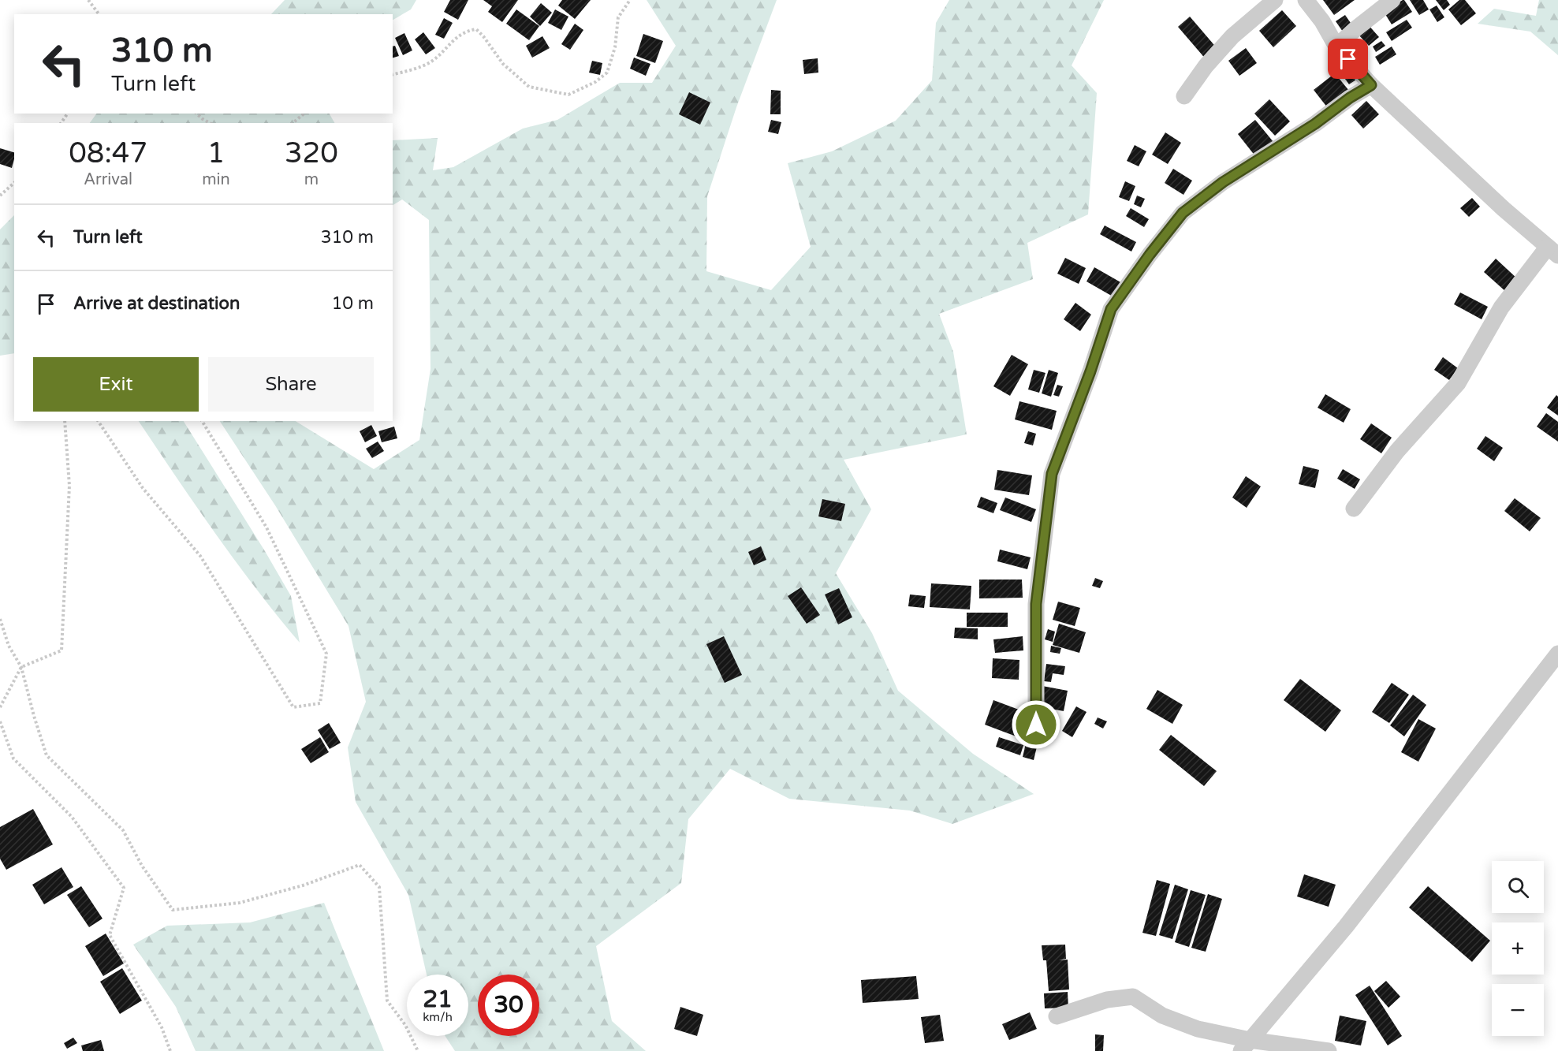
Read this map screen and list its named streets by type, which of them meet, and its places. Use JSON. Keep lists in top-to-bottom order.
{
  "page": {
    "turn": ["310 m", "Turn left"],
    "eta": [
      "08:47",
      "Arrival",
      "1",
      "min",
      "320",
      "m"
    ],
    "list": [
      {
        "name": "Turn left",
        "value": "310 m"
      },
      {
        "name": "Arrive at destination",
        "value": "10 m"
      }
    ],
    "buttons": ["Exit", "Share"],
    "map_buttons": ["+", "−"],
    "speed": "21 km/h",
    "limit": "30"
  }
}
